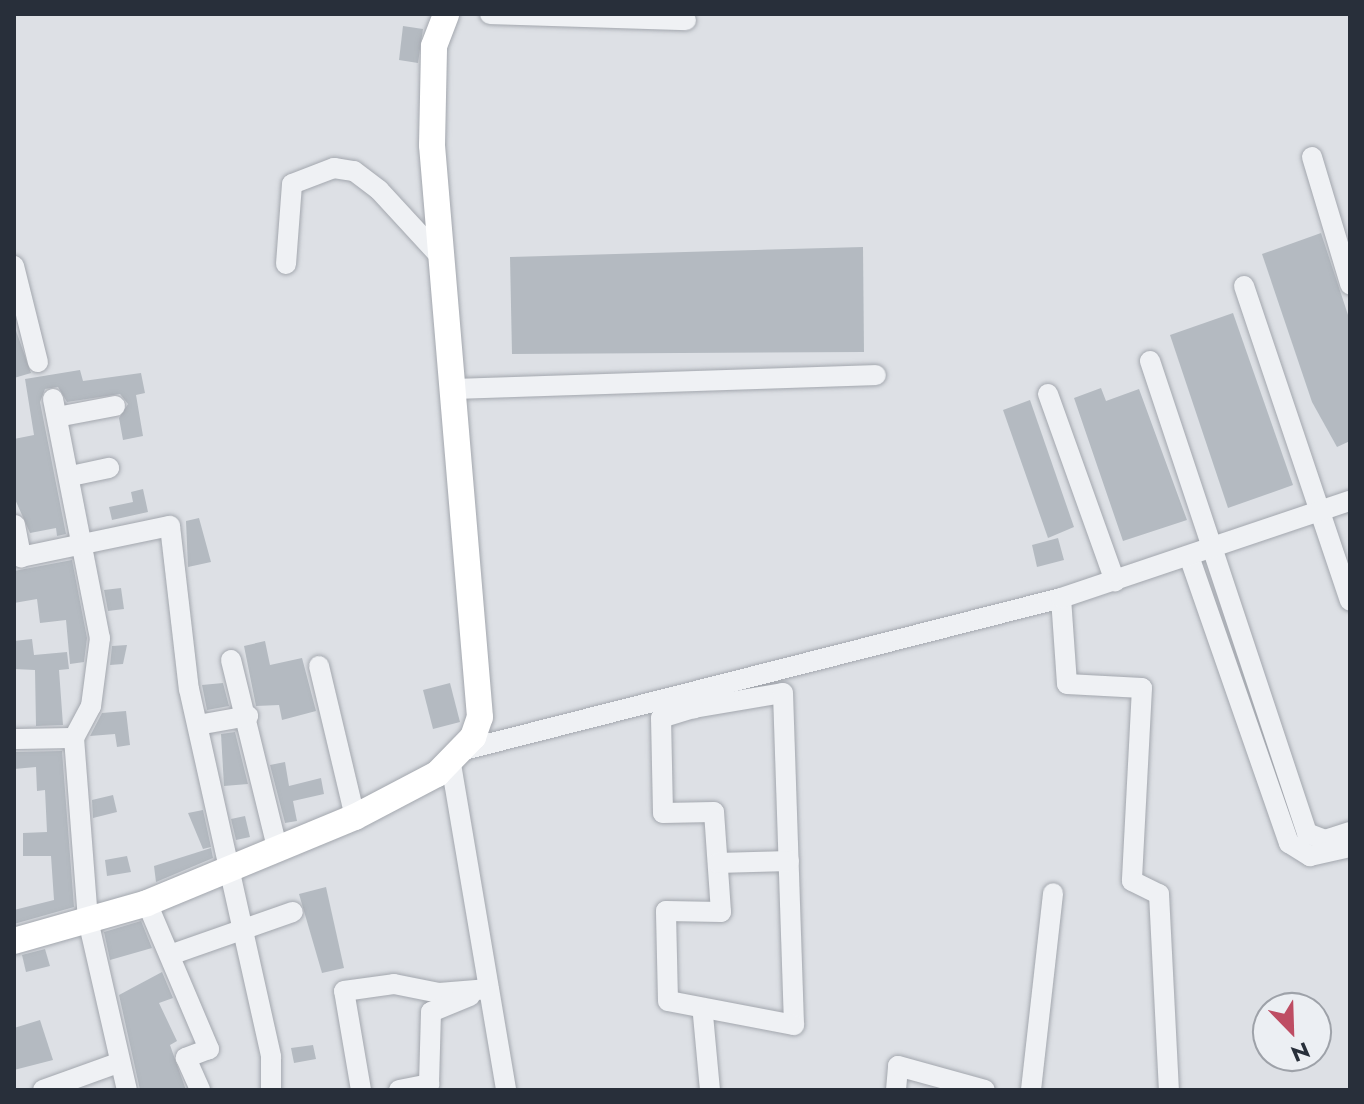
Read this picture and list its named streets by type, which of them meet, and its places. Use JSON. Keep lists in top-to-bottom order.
{
  "north": "bottom right"
}
